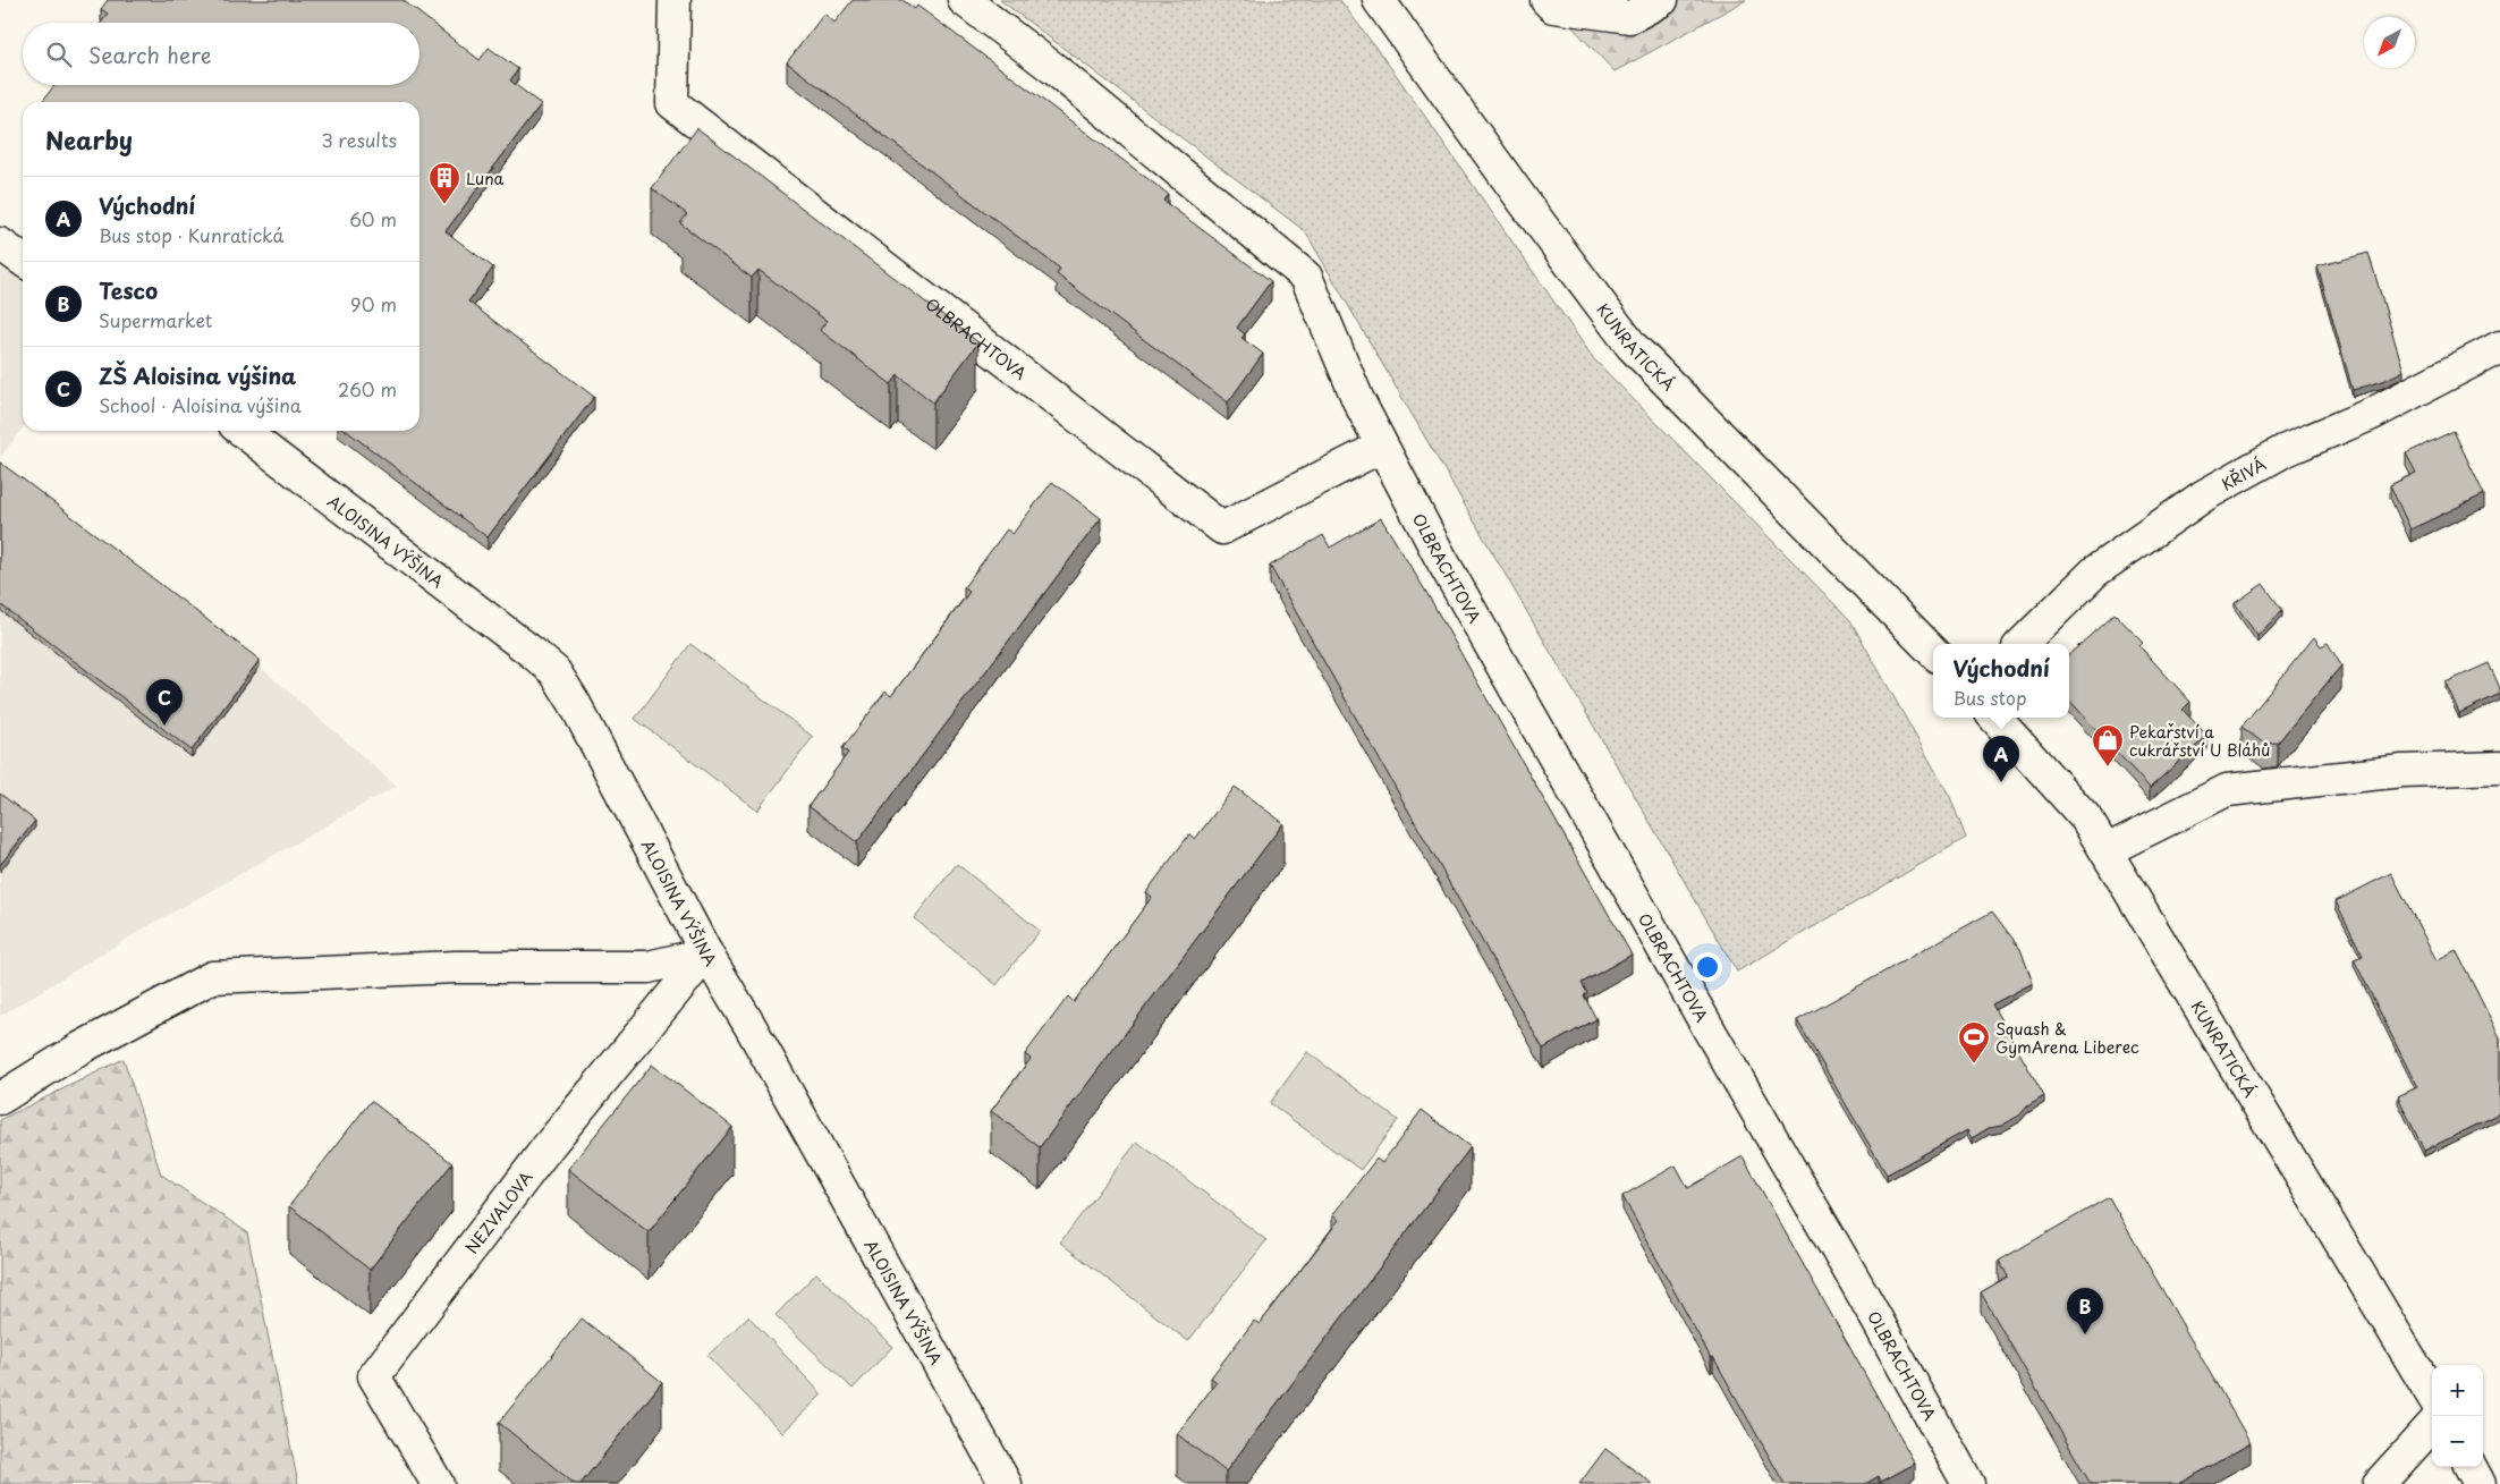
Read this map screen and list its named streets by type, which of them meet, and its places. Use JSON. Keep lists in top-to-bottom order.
{
  "streets": {
    "street": [
      "OLBRACHTOVA",
      "KUNRATICKÁ",
      "KŘIVÁ",
      "ALOISINA VÝŠINA",
      "NEZVALOVA"
    ]
  },
  "crossings": [
    ["ALOISINA VÝŠINA", "NEZVALOVA"]
  ],
  "places": {
    "building": ["Luna"],
    "shop": ["Pekařství a cukrářství U Bláhů"],
    "sports": ["Squash & GymArena Liberec"]
  },
  "north": "bottom left",
  "page": {
    "search": "Search here",
    "heading": ["Nearby", "3 results"],
    "list": [
      {
        "mark": "A",
        "name": "Východní",
        "note": "Bus stop · Kunratická",
        "value": "60 m"
      },
      {
        "mark": "B",
        "name": "Tesco",
        "note": "Supermarket",
        "value": "90 m"
      },
      {
        "mark": "C",
        "name": "ZŠ Aloisina výšina",
        "note": "School · Aloisina výšina",
        "value": "260 m"
      }
    ],
    "popup": ["Východní", "Bus stop"],
    "pins": ["C", "A", "B"],
    "map_buttons": ["+", "−"]
  }
}
